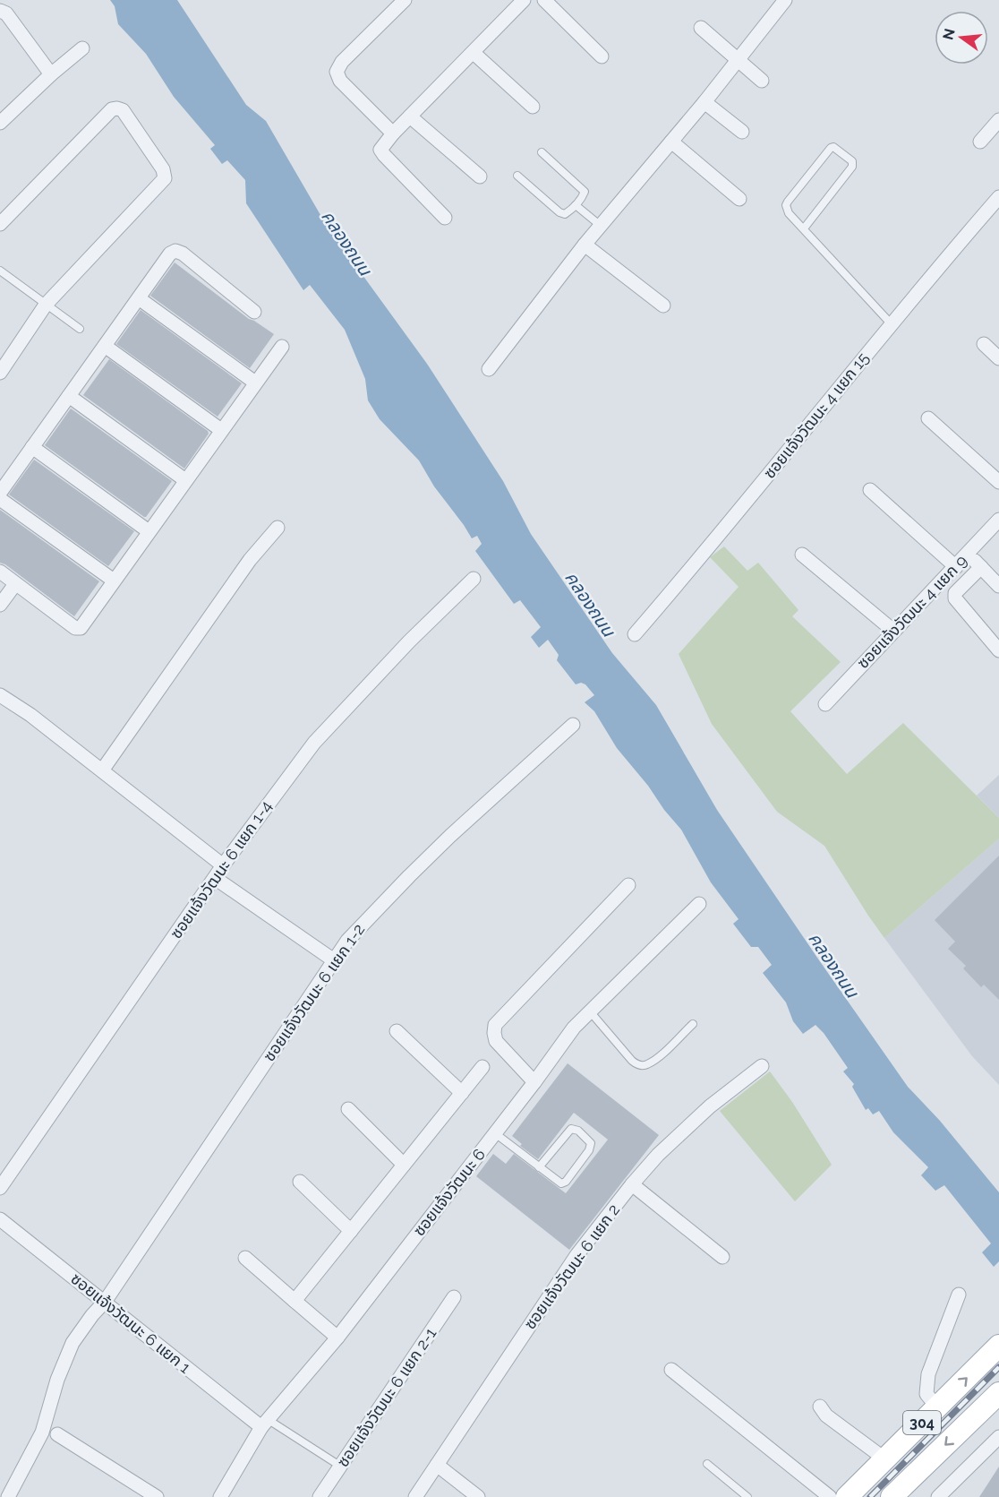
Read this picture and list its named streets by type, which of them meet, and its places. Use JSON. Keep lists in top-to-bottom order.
{
  "streets": {
    "main road": ["304"],
    "street": [
      "ซอยแจ้งวัฒนะ 4 แยก 15",
      "ซอยแจ้งวัฒนะ 4 แยก 9",
      "ซอยแจ้งวัฒนะ 6 แยก 1-4",
      "ซอยแจ้งวัฒนะ 6 แยก 1-2",
      "ซอยแจ้งวัฒนะ 6",
      "ซอยแจ้งวัฒนะ 6 แยก 2",
      "ซอยแจ้งวัฒนะ 6 แยก 1",
      "ซอยแจ้งวัฒนะ 6 แยก 2-1"
    ]
  },
  "crossings": [
    ["ซอยแจ้งวัฒนะ 6 แยก 1-2", "ซอยแจ้งวัฒนะ 6 แยก 1"],
    ["ซอยแจ้งวัฒนะ 6", "ซอยแจ้งวัฒนะ 6 แยก 1"]
  ],
  "water": ["คลองถนน"],
  "north": "left"
}
